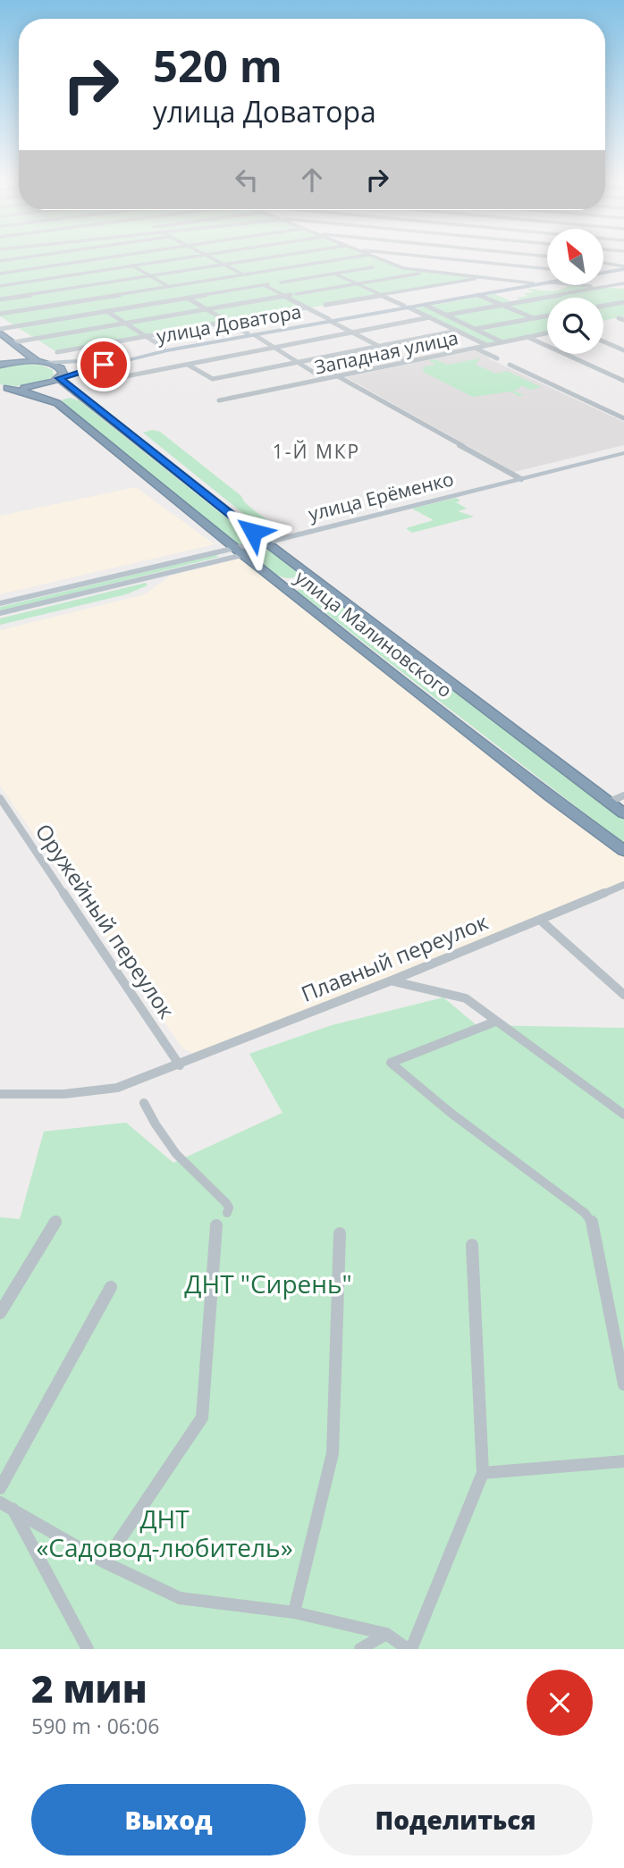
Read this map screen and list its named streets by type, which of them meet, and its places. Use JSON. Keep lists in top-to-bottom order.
{
  "streets": {
    "highway": ["улица Малиновского"],
    "main road": ["улица Доватора"],
    "street": [
      "Западная улица",
      "улица Ерёменко",
      "Оружейный переулок",
      "Плавный переулок"
    ]
  },
  "crossings": [
    ["улица Доватора", "улица Малиновского"],
    ["улица Ерёменко", "улица Малиновского"],
    ["Оружейный переулок", "Плавный переулок"]
  ],
  "districts": ["1-Й МКР"],
  "parks": ["ДНТ \"Сирень\"", "ДНТ «Садовод-любитель»"],
  "north": "top left",
  "page": {
    "turn": ["520 m", "улица Доватора"],
    "heading": ["2 мин", "590 m · 06:06"],
    "buttons": ["Выход", "Поделиться"]
  }
}
